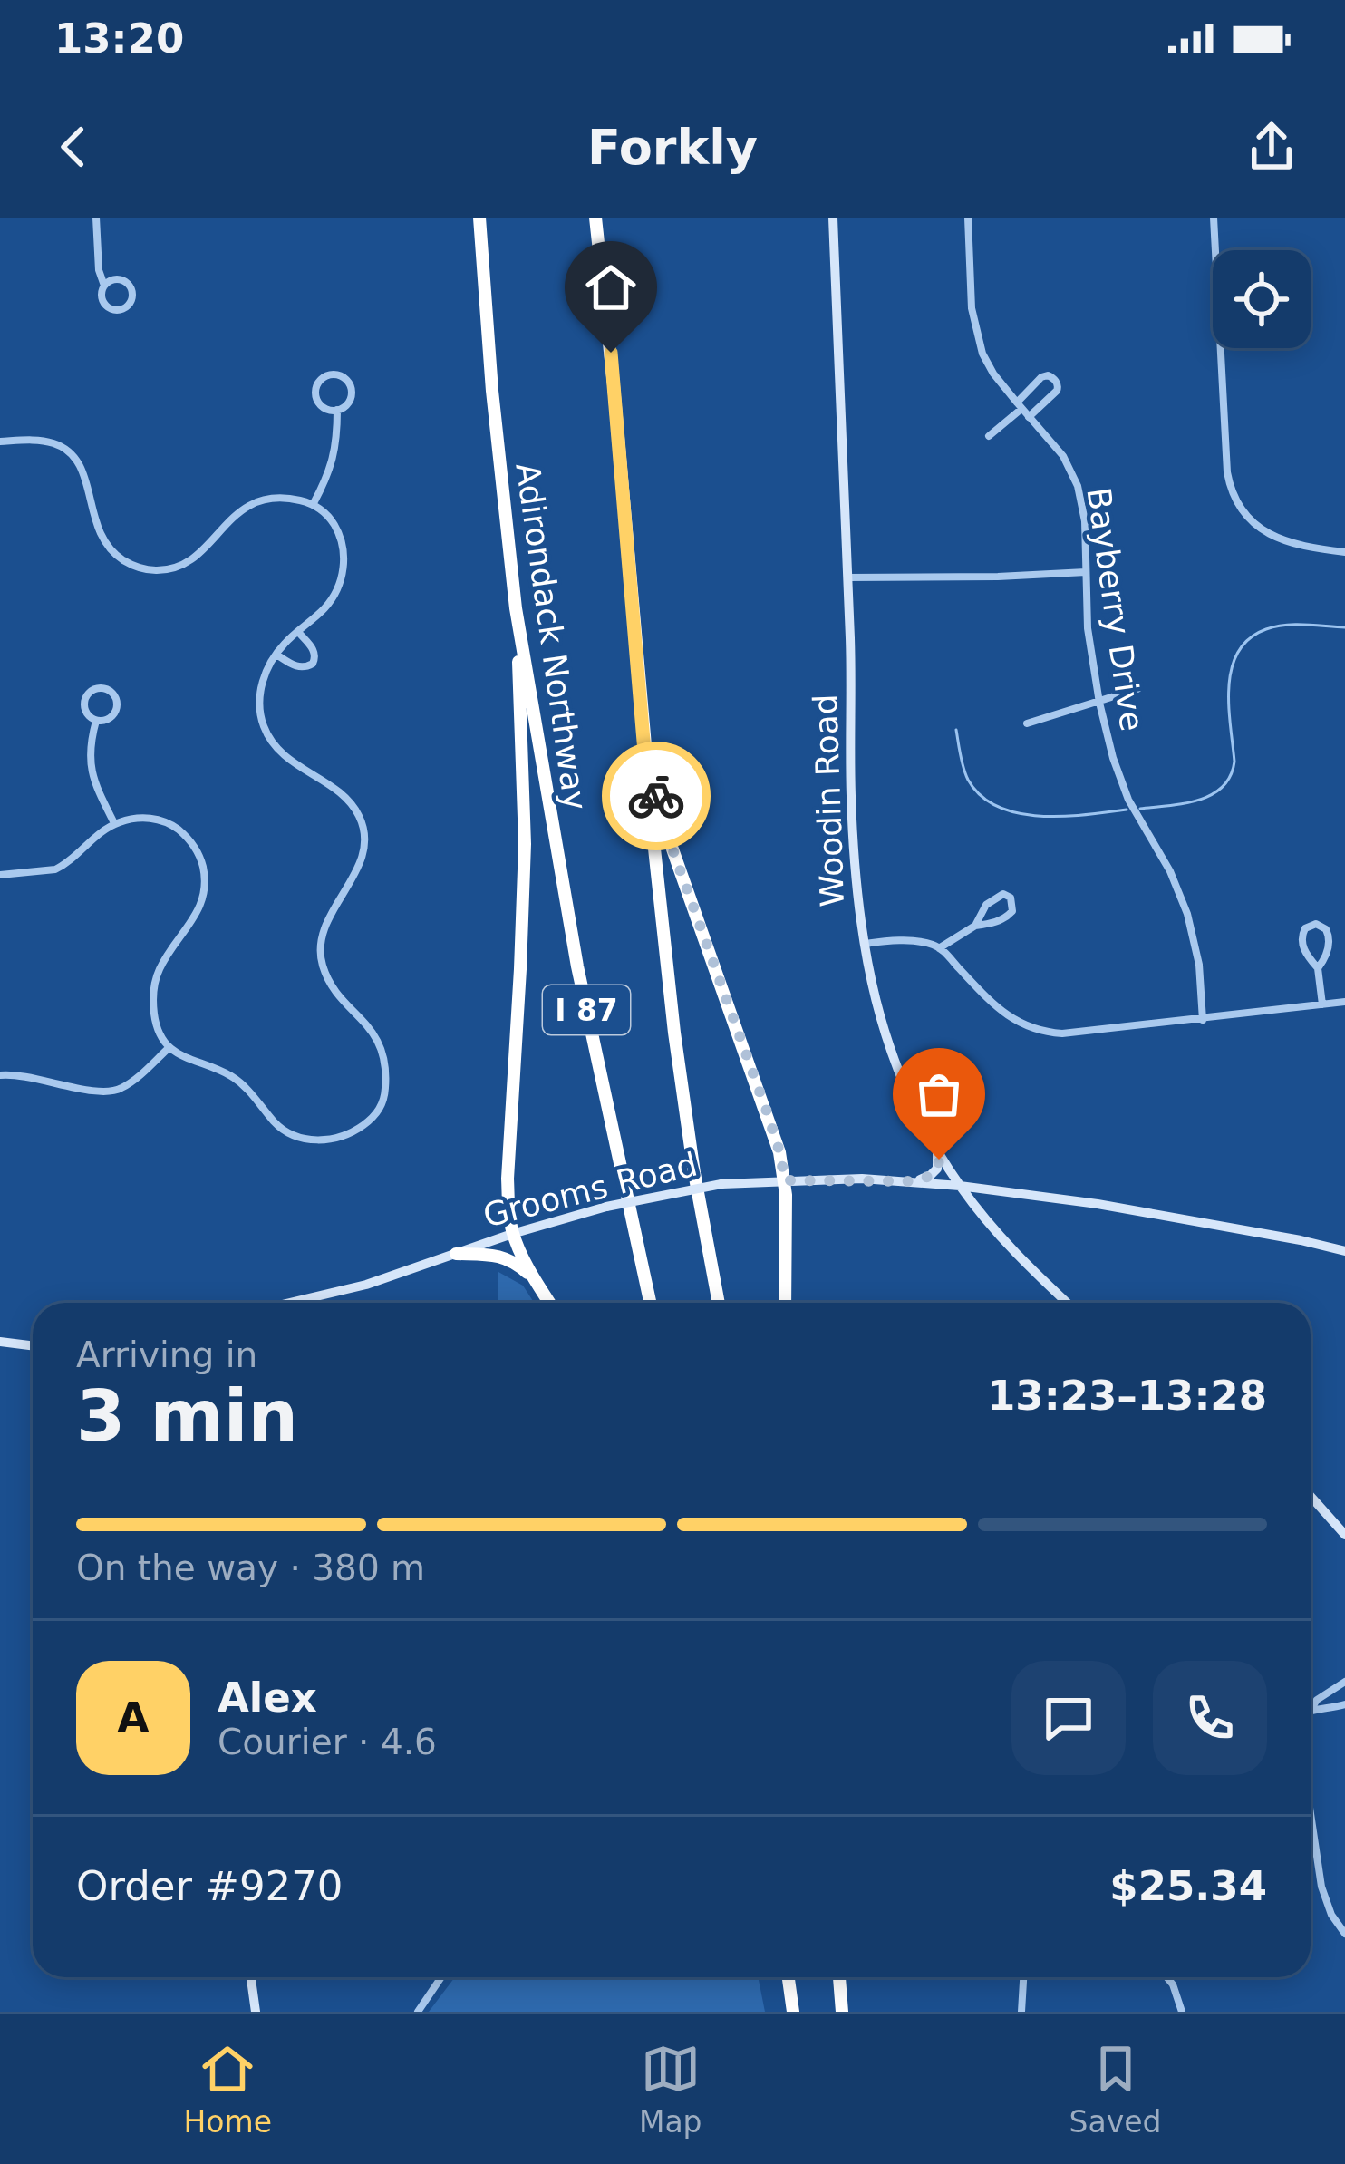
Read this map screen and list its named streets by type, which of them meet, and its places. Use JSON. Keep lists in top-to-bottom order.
{
  "streets": {
    "highway": ["Adirondack Northway", "I 87"],
    "street": ["Bayberry Drive", "Woodin Road", "Grooms Road"]
  },
  "crossings": [
    ["Woodin Road", "Grooms Road"]
  ],
  "page": {
    "status": "13:20",
    "header": "Forkly",
    "heading": ["3 min", "Arriving in", "13:23–13:28"],
    "panel": [
      "Alex",
      "Courier · 4.6",
      "Order #9270",
      "$25.34"
    ],
    "bar": "On the way · 380 m",
    "round": "A",
    "tabs": ["Home", "Map", "Saved"]
  }
}
